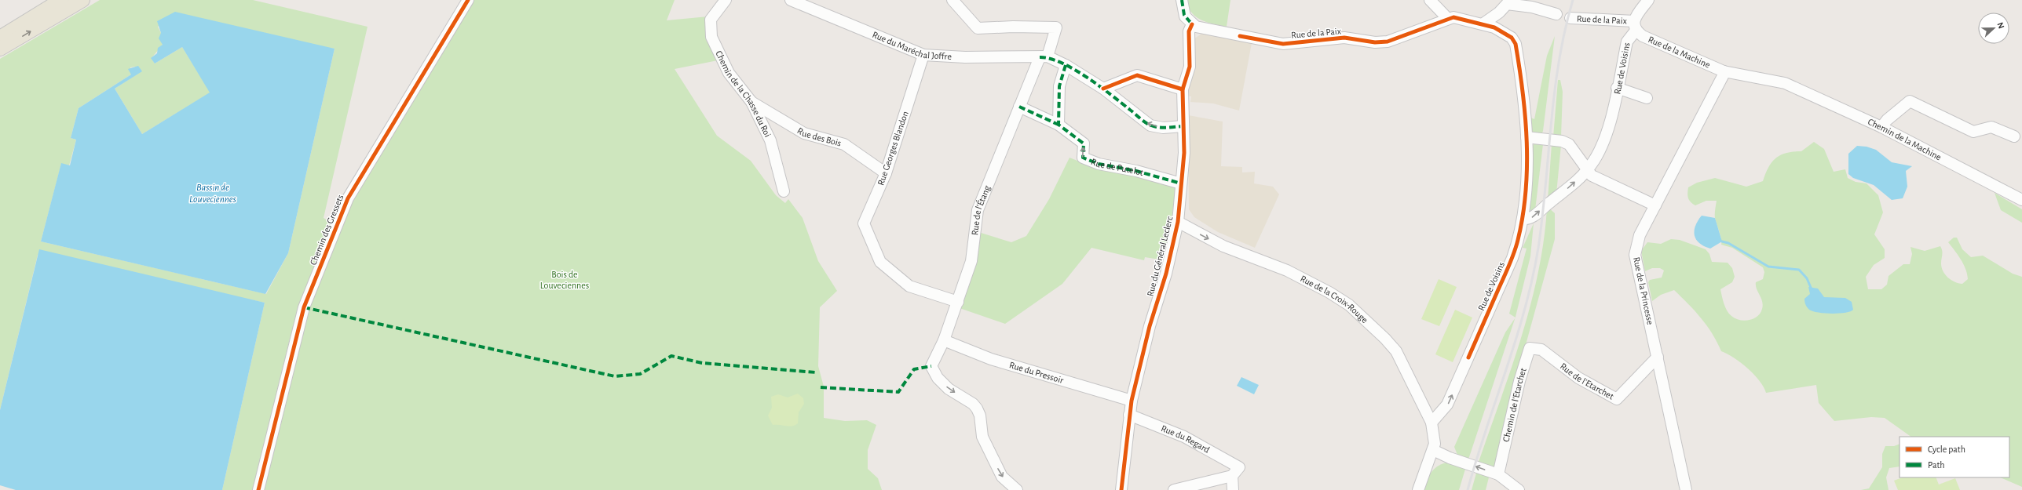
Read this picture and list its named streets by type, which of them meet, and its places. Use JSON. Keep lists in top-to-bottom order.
{
  "streets": {
    "street": [
      "Rue de la Paix",
      "Rue du Maréchal Joffre",
      "Rue de la Machine",
      "Rue de Voisins",
      "Chemin de la Chasse du Roi",
      "Rue des Bois",
      "Chemin de la Machine",
      "Rue Georges Blandon",
      "Rue de Putelot",
      "Rue de l'Étang",
      "Chemin des Gressets",
      "Rue du Général Leclerc",
      "Rue de la Princesse",
      "Rue de la Croix-Rouge",
      "Rue du Pressoir",
      "Rue de l'Etarchet",
      "Chemin de l'Etarchet",
      "Rue du Regard"
    ]
  },
  "crossings": [
    ["Rue de la Paix", "Rue de la Machine"],
    ["Rue de la Paix", "Rue de Voisins"],
    ["Rue de la Paix", "Rue du Général Leclerc"],
    ["Rue du Maréchal Joffre", "Rue Georges Blandon"],
    ["Rue du Maréchal Joffre", "Rue de l'Étang"],
    ["Rue de la Machine", "Rue de Voisins"],
    ["Rue de la Machine", "Chemin de la Machine"],
    ["Rue de la Machine", "Rue de la Princesse"],
    ["Rue de Voisins", "Rue de la Croix-Rouge"],
    ["Chemin de la Chasse du Roi", "Rue des Bois"],
    ["Rue des Bois", "Rue Georges Blandon"],
    ["Rue Georges Blandon", "Rue de l'Étang"],
    ["Rue de Putelot", "Rue du Général Leclerc"],
    ["Rue de l'Étang", "Rue du Pressoir"],
    ["Rue du Général Leclerc", "Rue de la Croix-Rouge"],
    ["Rue du Général Leclerc", "Rue du Pressoir"],
    ["Rue du Général Leclerc", "Rue du Regard"],
    ["Rue de la Princesse", "Rue de l'Etarchet"],
    ["Rue de l'Etarchet", "Chemin de l'Etarchet"]
  ],
  "one_way": ["Rue de Voisins", "Rue de la Croix-Rouge"],
  "water": ["Bassin de Louveciennes"],
  "parks": ["Bois de Louveciennes"],
  "legend": ["Cycle path", "Path"],
  "north": "right"
}
